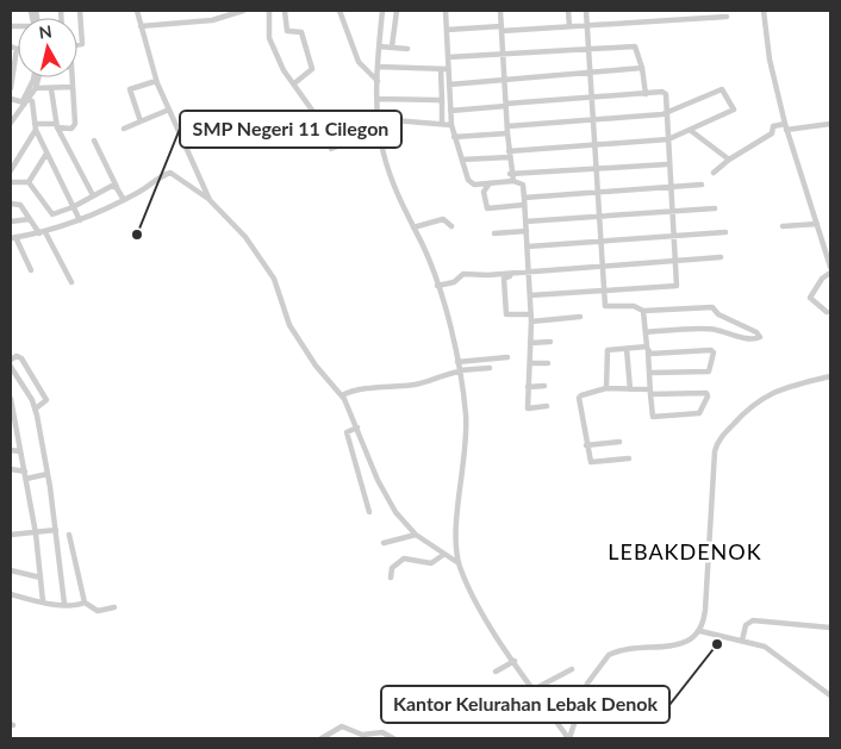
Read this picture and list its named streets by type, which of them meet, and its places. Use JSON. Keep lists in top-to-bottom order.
{
  "districts": ["LEBAKDENOK"],
  "places": ["SMP Negeri 11 Cilegon", "Kantor Kelurahan Lebak Denok"],
  "north": "top"
}
